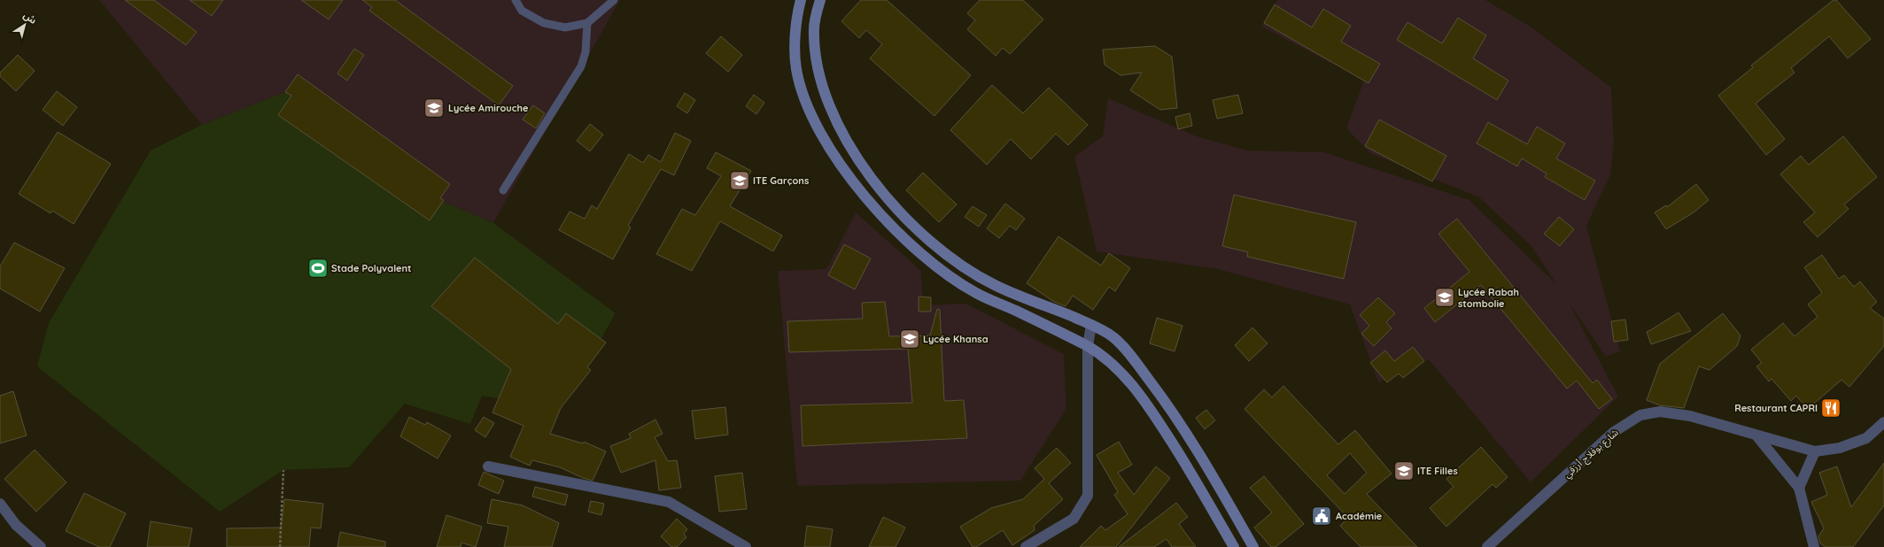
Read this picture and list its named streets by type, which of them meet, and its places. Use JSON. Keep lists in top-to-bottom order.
{
  "streets": {
    "street": ["شارع بوفلاح أرزقي"]
  },
  "places": {
    "school or university": [
      "Lycée Amirouche",
      "ITE Garçons",
      "Lycée Rabah stombolie",
      "Lycée Khansa",
      "ITE Filles"
    ],
    "sports": ["Stade Polyvalent"],
    "restaurant": ["Restaurant CAPRI"],
    "public building": ["Académie"]
  },
  "north": "top right"
}
